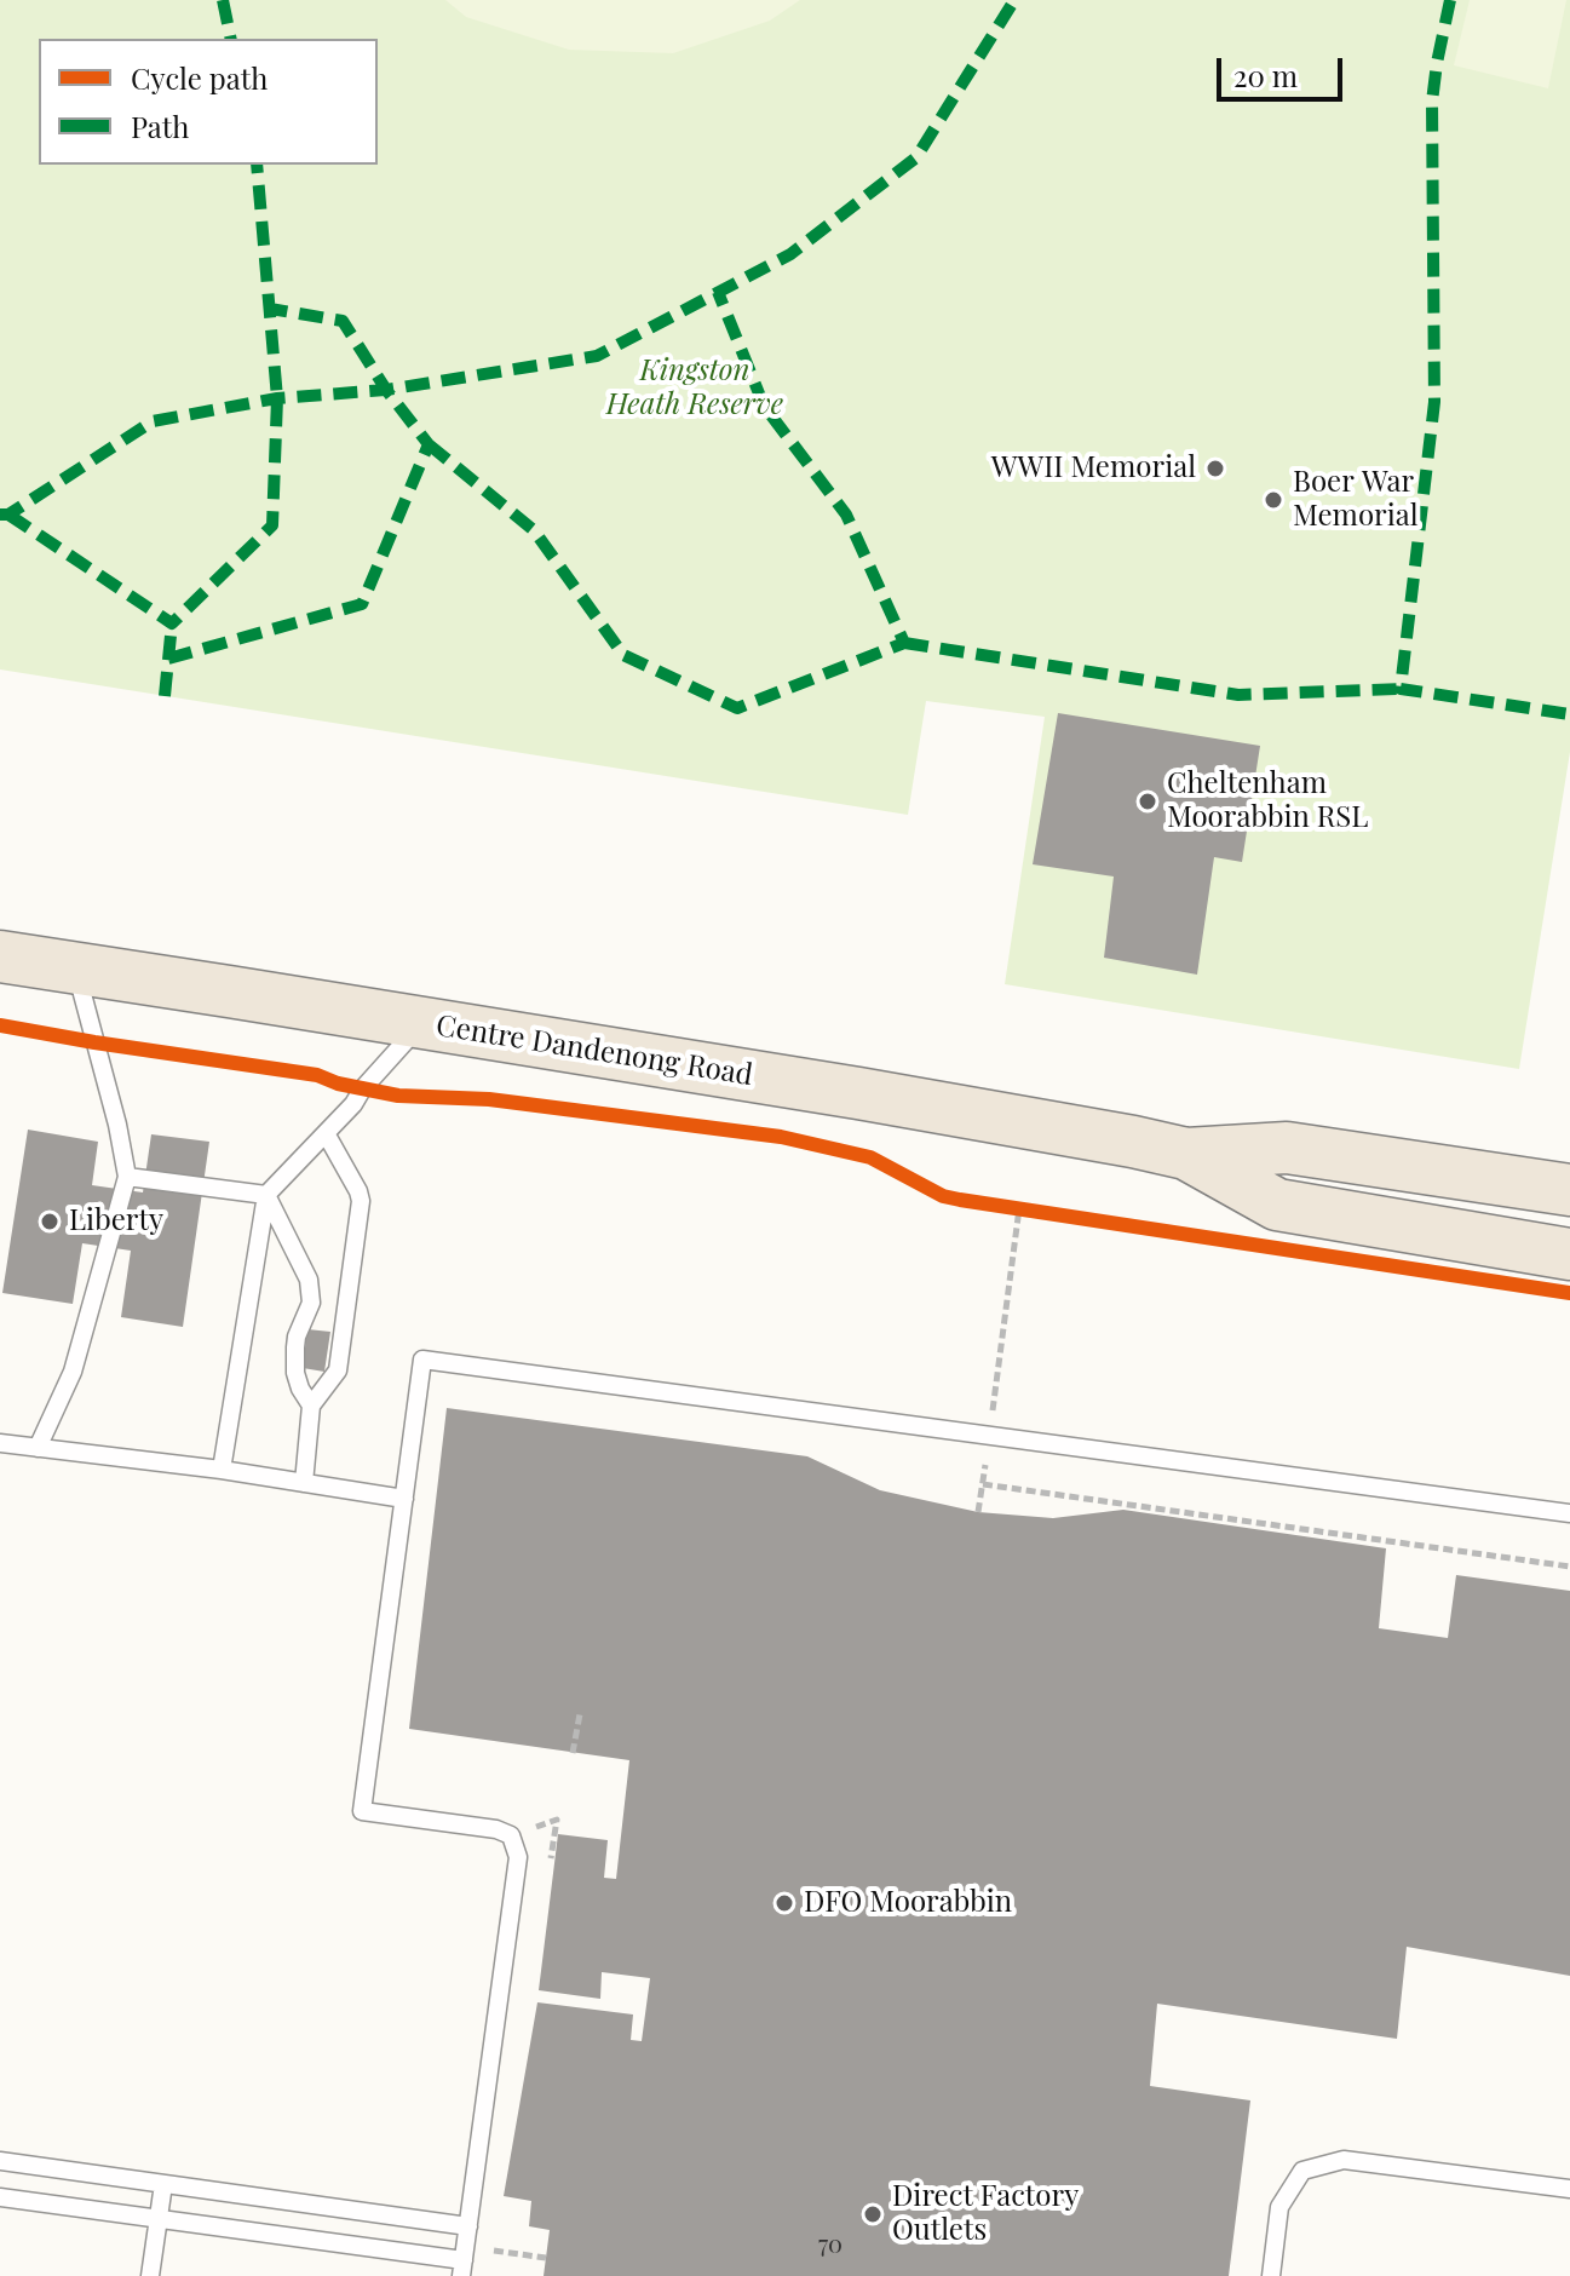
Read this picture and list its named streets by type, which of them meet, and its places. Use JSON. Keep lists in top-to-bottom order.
{
  "streets": {
    "main road": ["Centre Dandenong Road"]
  },
  "parks": ["Kingston Heath Reserve"],
  "places": [
    "WWII Memorial",
    "Boer War Memorial",
    "Cheltenham Moorabbin RSL",
    "Liberty",
    "DFO Moorabbin",
    "Direct Factory Outlets"
  ],
  "house_numbers": ["70"],
  "legend": ["Cycle path", "Path"],
  "scale_bar": "20 m"
}
